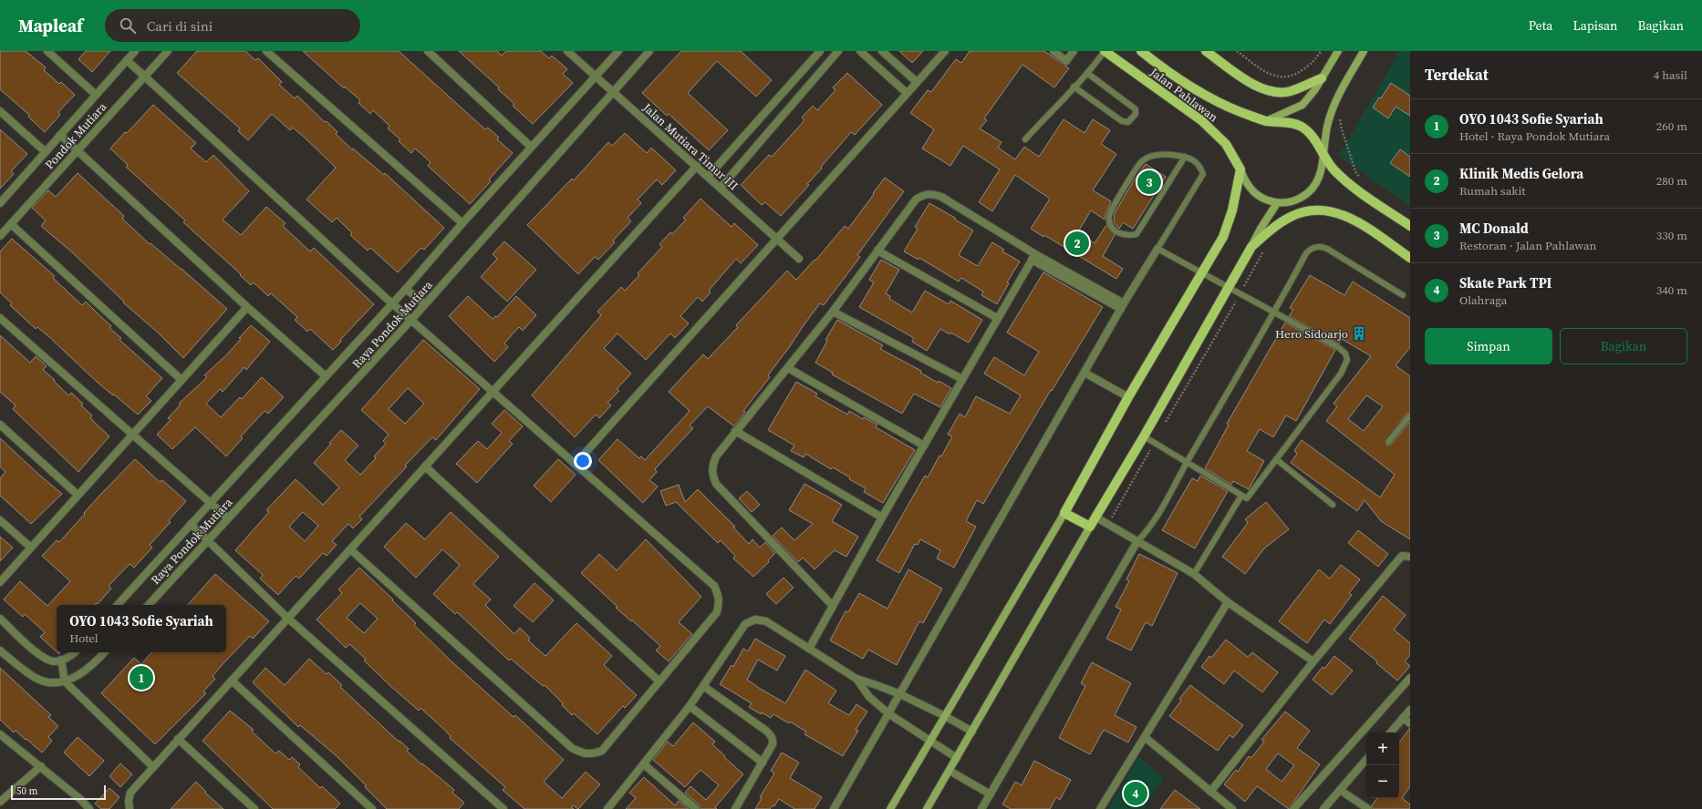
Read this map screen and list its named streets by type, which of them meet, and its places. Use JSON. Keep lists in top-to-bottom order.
{
  "streets": {
    "main road": ["Jalan Pahlawan"],
    "street": ["Pondok Mutiara", "Jalan Mutiara Timur III", "Raya Pondok Mutiara"]
  },
  "crossings": [
    ["Jalan Mutiara Timur III", "Raya Pondok Mutiara"]
  ],
  "places": {
    "building": ["Hero Sidoarjo"]
  },
  "scale_bar": "50 m",
  "page": {
    "header": "Mapleaf",
    "search": "Cari di sini",
    "nav": ["Peta", "Lapisan", "Bagikan"],
    "heading": ["Terdekat", "4 hasil"],
    "list": [
      {
        "mark": "1",
        "name": "OYO 1043 Sofie Syariah",
        "note": "Hotel · Raya Pondok Mutiara",
        "value": "260 m"
      },
      {
        "mark": "2",
        "name": "Klinik Medis Gelora",
        "note": "Rumah sakit",
        "value": "280 m"
      },
      {
        "mark": "3",
        "name": "MC Donald",
        "note": "Restoran · Jalan Pahlawan",
        "value": "330 m"
      },
      {
        "mark": "4",
        "name": "Skate Park TPI",
        "note": "Olahraga",
        "value": "340 m"
      }
    ],
    "pins": [
      "3",
      "2",
      "1",
      "4"
    ],
    "buttons": ["Simpan", "Bagikan"],
    "popup": ["OYO 1043 Sofie Syariah", "Hotel"],
    "map_buttons": ["+", "−"],
    "scale": "50 m"
  }
}
